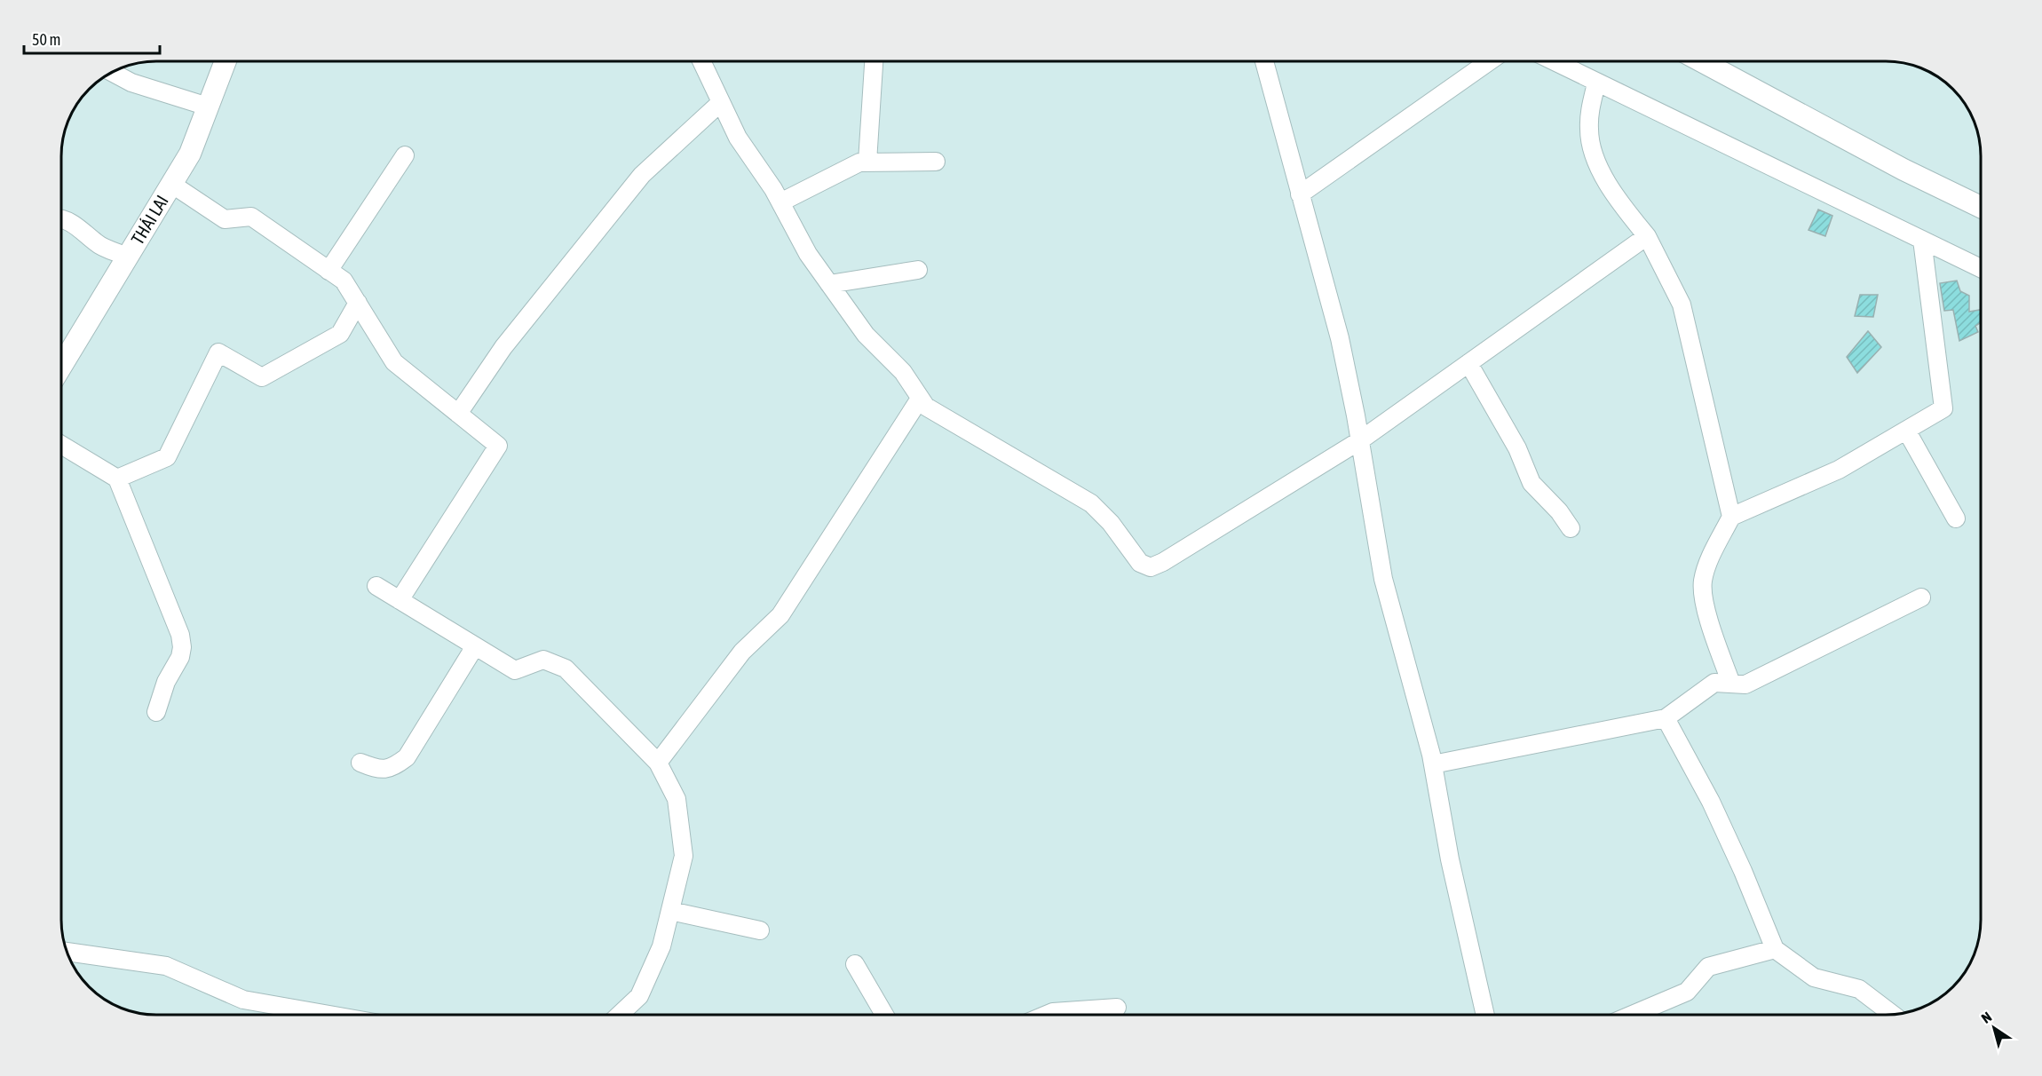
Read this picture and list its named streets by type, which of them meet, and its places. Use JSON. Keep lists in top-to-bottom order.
{
  "streets": {
    "street": ["THÁI LAI"]
  },
  "scale_bar": "50 m",
  "north": "top left"
}
